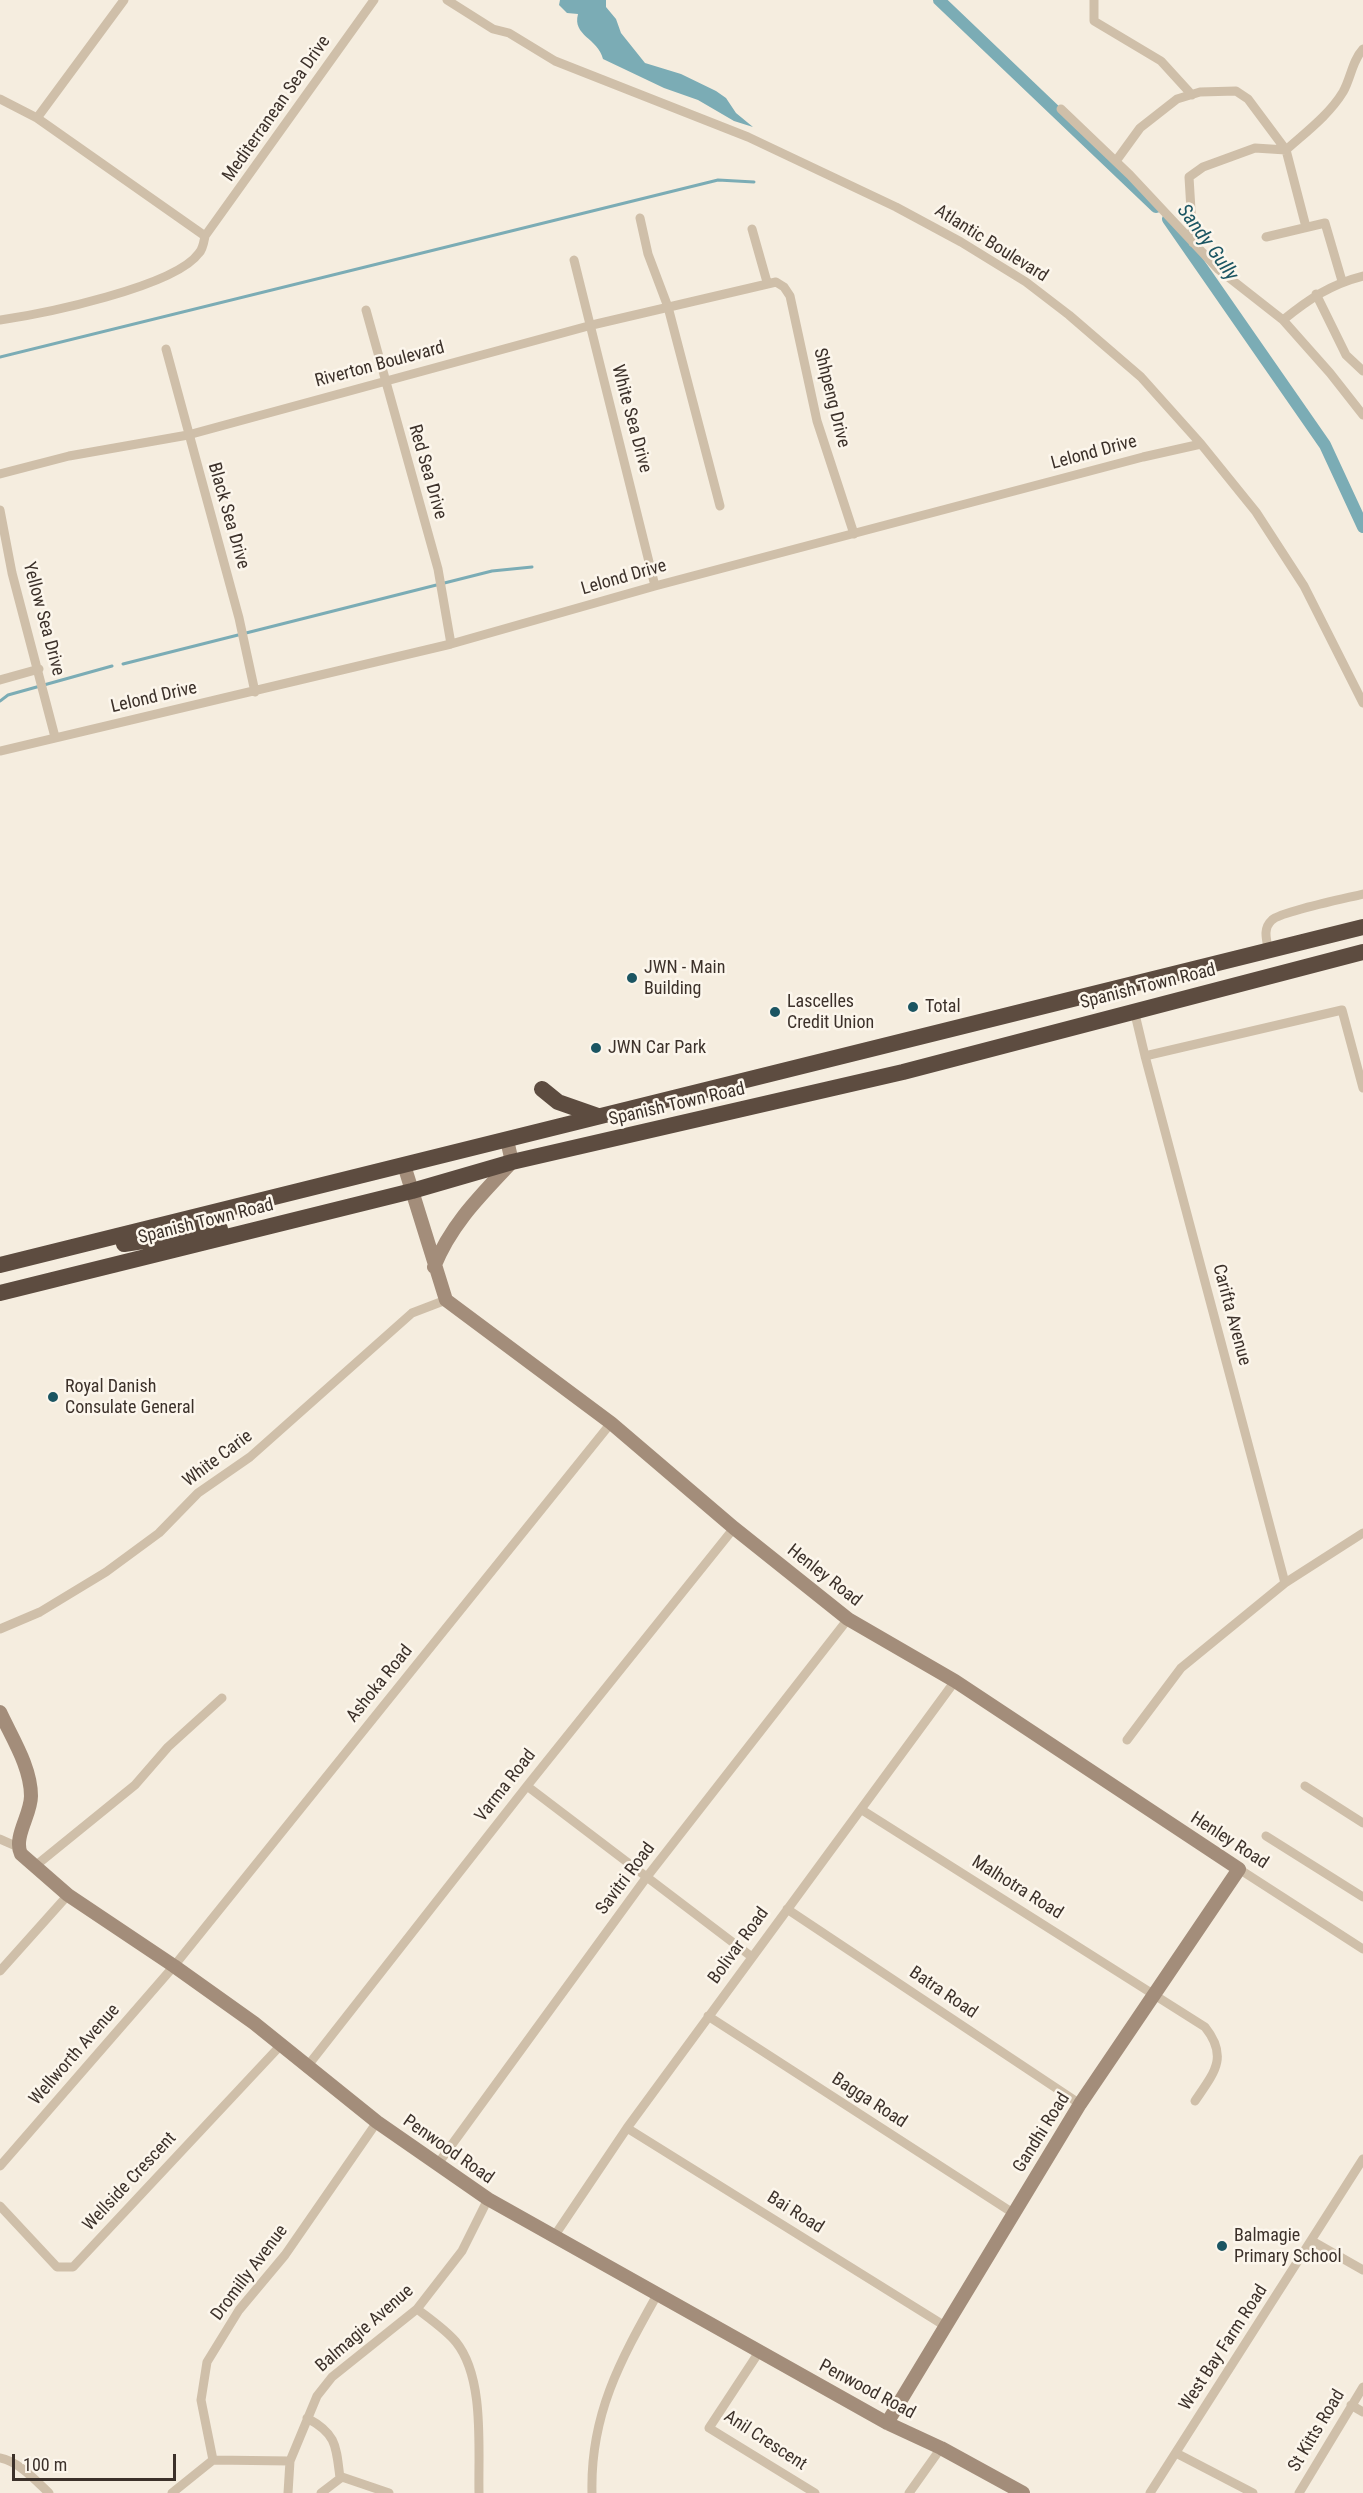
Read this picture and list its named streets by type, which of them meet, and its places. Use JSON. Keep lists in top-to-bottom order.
{
  "streets": {
    "highway": ["Spanish Town Road"],
    "street": [
      "Mediterranean Sea Drive",
      "Atlantic Boulevard",
      "Riverton Boulevard",
      "Shhpeng Drive",
      "White Sea Drive",
      "Lelond Drive",
      "Red Sea Drive",
      "Black Sea Drive",
      "Yellow Sea Drive",
      "Carifta Avenue",
      "White Carie",
      "Henley Road",
      "Ashoka Road",
      "Varma Road",
      "Savitri Road",
      "Malhotra Road",
      "Bolivar Road",
      "Batra Road",
      "Wellworth Avenue",
      "Bagga Road",
      "Gandhi Road",
      "Penwood Road",
      "Wellside Crescent",
      "Bai Road",
      "Dromilly Avenue",
      "Balmagie Avenue",
      "West Bay Farm Road",
      "St Kitts Road",
      "Anil Crescent"
    ]
  },
  "crossings": [
    ["Atlantic Boulevard", "Lelond Drive"],
    ["Riverton Boulevard", "Shhpeng Drive"],
    ["Riverton Boulevard", "White Sea Drive"],
    ["Riverton Boulevard", "Red Sea Drive"],
    ["Riverton Boulevard", "Black Sea Drive"],
    ["Shhpeng Drive", "Lelond Drive"],
    ["White Sea Drive", "Lelond Drive"],
    ["Lelond Drive", "Red Sea Drive"],
    ["Lelond Drive", "Black Sea Drive"],
    ["Lelond Drive", "Yellow Sea Drive"],
    ["Spanish Town Road", "Carifta Avenue"],
    ["White Carie", "Henley Road"],
    ["Henley Road", "Ashoka Road"],
    ["Henley Road", "Varma Road"],
    ["Henley Road", "Savitri Road"],
    ["Henley Road", "Bolivar Road"],
    ["Henley Road", "Gandhi Road"],
    ["Ashoka Road", "Wellworth Avenue"],
    ["Ashoka Road", "Penwood Road"],
    ["Varma Road", "Penwood Road"],
    ["Savitri Road", "Penwood Road"],
    ["Malhotra Road", "Bolivar Road"],
    ["Malhotra Road", "Gandhi Road"],
    ["Bolivar Road", "Batra Road"],
    ["Bolivar Road", "Bagga Road"],
    ["Bolivar Road", "Penwood Road"],
    ["Bolivar Road", "Bai Road"],
    ["Batra Road", "Gandhi Road"],
    ["Wellworth Avenue", "Penwood Road"],
    ["Bagga Road", "Gandhi Road"],
    ["Gandhi Road", "Penwood Road"],
    ["Gandhi Road", "Bai Road"],
    ["Penwood Road", "Wellside Crescent"],
    ["Penwood Road", "Dromilly Avenue"],
    ["Penwood Road", "Balmagie Avenue"],
    ["Penwood Road", "Anil Crescent"]
  ],
  "water": ["Sandy Gully"],
  "places": [
    "JWN - Main Building",
    "Total",
    "Lascelles Credit Union",
    "JWN Car Park",
    "Royal Danish Consulate General",
    "Balmagie Primary School"
  ],
  "scale_bar": "100 m"
}
